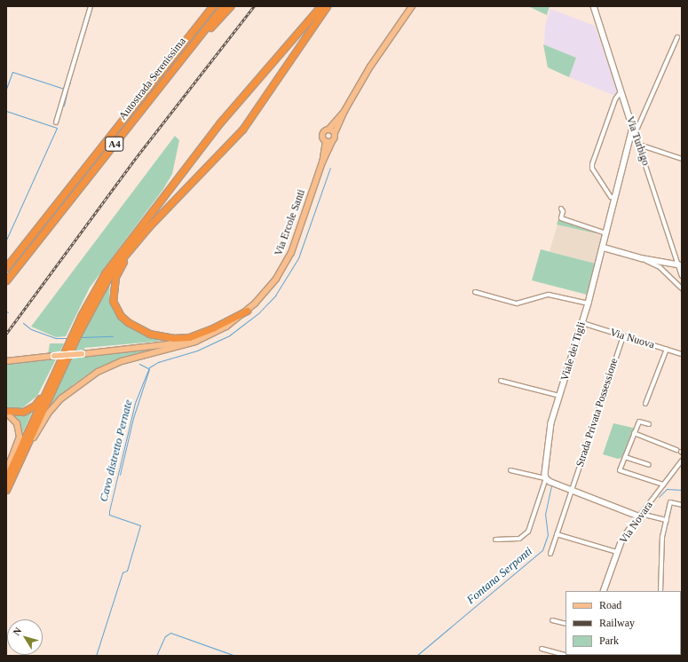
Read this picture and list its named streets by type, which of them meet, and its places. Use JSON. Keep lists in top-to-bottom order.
{
  "streets": {
    "highway": ["Autostrada Serenissima", "A4"],
    "main road": [
      "Via Turbigo",
      "Via Ercole Santi",
      "Viale dei Tigli",
      "Via Novara"
    ],
    "street": ["Via Nuova", "Strada Privata Possessione"]
  },
  "crossings": [
    ["Via Turbigo", "Viale dei Tigli"],
    ["Via Nuova", "Viale dei Tigli"],
    ["Via Nuova", "Strada Privata Possessione"]
  ],
  "water": ["Cavo distretto Pernate", "Fontana Serponti"],
  "legend": ["Road", "Railway", "Park"],
  "north": "top left"
}
